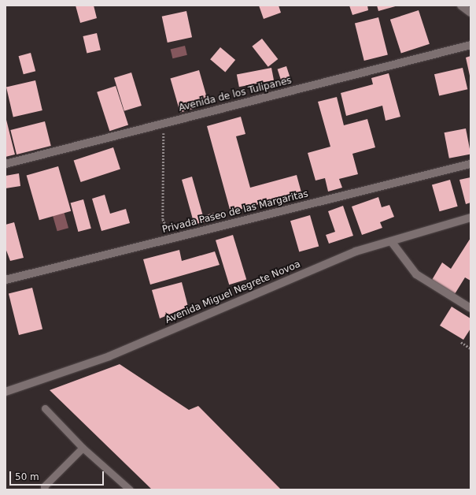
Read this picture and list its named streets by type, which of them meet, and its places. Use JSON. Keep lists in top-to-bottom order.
{
  "streets": {
    "street": ["Avenida de los Tulipanes", "Privada Paseo de las Margaritas", "Avenida Miguel Negrete Novoa"]
  },
  "scale_bar": "50 m"
}
